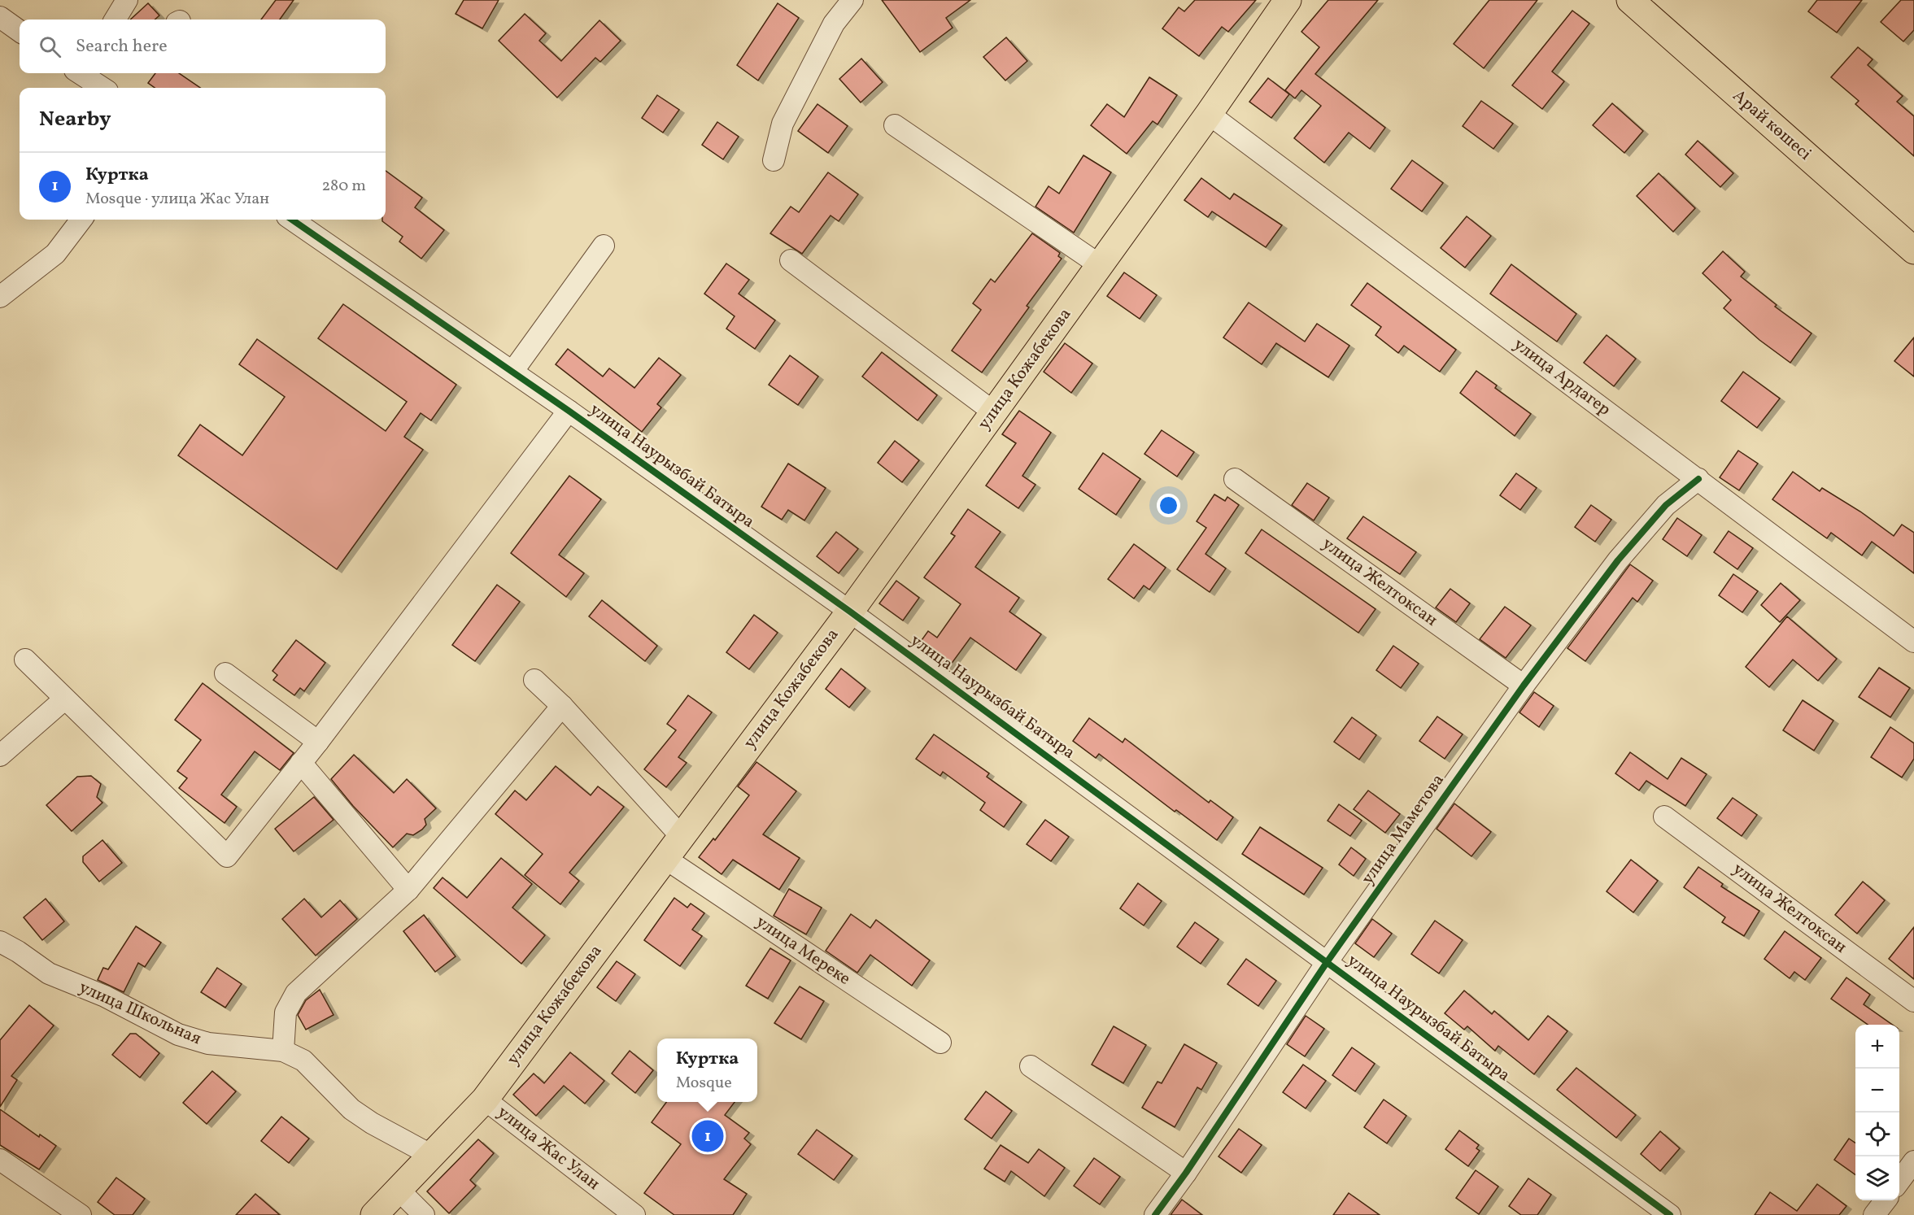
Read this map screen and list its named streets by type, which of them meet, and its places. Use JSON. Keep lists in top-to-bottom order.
{
  "streets": {
    "main road": ["Арай көшесі", "улица Кожабекова"],
    "street": [
      "улица Ардагер",
      "улица Наурызбай Батыра",
      "улица Желтоксан",
      "улица Маметова",
      "улица Мереке",
      "улица Школьная",
      "улица Жас Улан"
    ]
  },
  "crossings": [
    ["улица Кожабекова", "улица Ардагер"],
    ["улица Кожабекова", "улица Наурызбай Батыра"],
    ["улица Кожабекова", "улица Мереке"],
    ["улица Кожабекова", "улица Школьная"],
    ["улица Кожабекова", "улица Жас Улан"],
    ["улица Ардагер", "улица Маметова"],
    ["улица Наурызбай Батыра", "улица Маметова"],
    ["улица Желтоксан", "улица Маметова"]
  ],
  "page": {
    "search": "Search here",
    "heading": "Nearby",
    "list": [
      {
        "mark": "1",
        "name": "Куртка",
        "note": "Mosque · улица Жас Улан",
        "value": "280 m"
      }
    ],
    "map_buttons": ["+", "−"],
    "popup": ["Куртка", "Mosque"],
    "pins": "1"
  }
}
